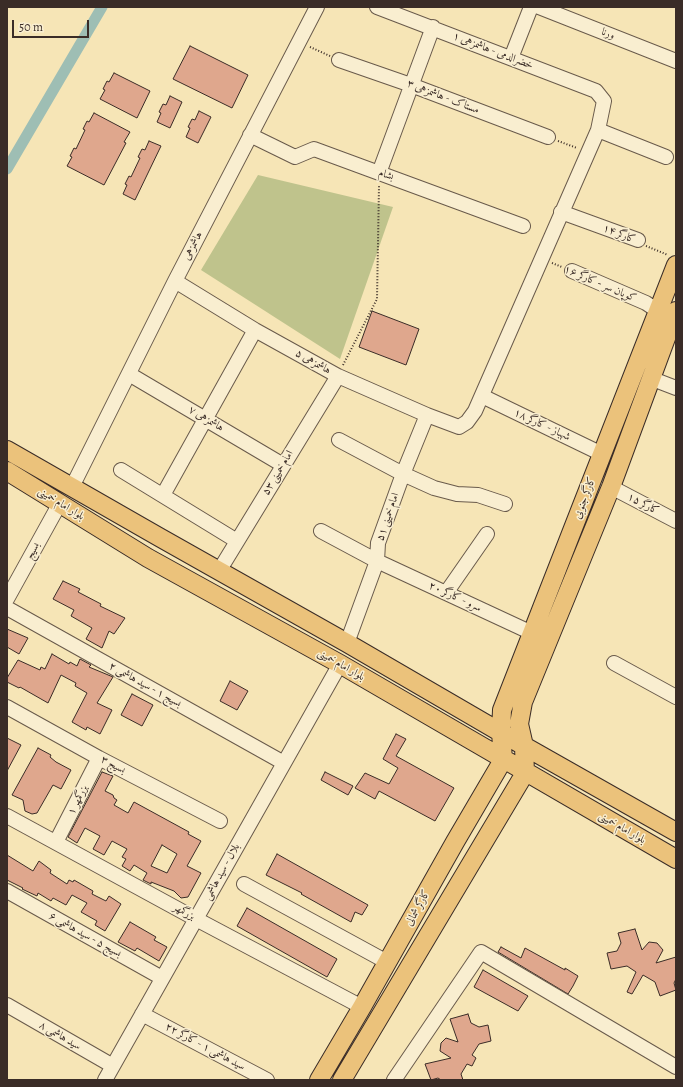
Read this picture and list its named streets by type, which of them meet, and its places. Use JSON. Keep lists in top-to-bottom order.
{
  "streets": {
    "main road": ["کارگر جنوبی", "بلوار امام خمینی", "کارگر شمالی"],
    "street": [
      "ورنا",
      "خضرالدمی - هاشمزهی ۱",
      "مستاک - هاشمزهی ۳",
      "بشام",
      "کارگر ۱۴",
      "هاشمزهی",
      "کوپان سر - کارگر ۱۶",
      "هاشمزهی ۵",
      "هاشمزهی ۷",
      "شهباز - کارگر ۱۸",
      "امام خمینی ۵۳",
      "کارگر ۱۵",
      "امام خمینی ۵۱",
      "بسیج",
      "سرو - کارگر ۲۰",
      "بسیج ۱ - سید هاشمی ۲",
      "بسیج ۳",
      "بزرگمهر ۱",
      "بلال - سید هاشمی",
      "بزرگمهر",
      "بسیج ۵ - سید هاشمی ۶",
      "سید هاشمی ۸",
      "سید هاشمی ۱ - کارگر ۲۲"
    ]
  },
  "crossings": [
    ["بشام", "هاشمزهی"],
    ["کارگر ۱۴", "کارگر جنوبی"],
    ["هاشمزهی", "هاشمزهی ۵"],
    ["هاشمزهی", "هاشمزهی ۷"],
    ["هاشمزهی", "بلوار امام خمینی"],
    ["کوپان سر - کارگر ۱۶", "کارگر جنوبی"],
    ["هاشمزهی ۵", "شهباز - کارگر ۱۸"],
    ["هاشمزهی ۵", "امام خمینی ۵۳"],
    ["هاشمزهی ۵", "امام خمینی ۵۱"],
    ["هاشمزهی ۷", "امام خمینی ۵۳"],
    ["شهباز - کارگر ۱۸", "کارگر جنوبی"],
    ["امام خمینی ۵۳", "بلوار امام خمینی"],
    ["کارگر جنوبی", "بلوار امام خمینی"],
    ["کارگر جنوبی", "کارگر ۱۵"],
    ["کارگر جنوبی", "سرو - کارگر ۲۰"],
    ["بلوار امام خمینی", "امام خمینی ۵۱"],
    ["بلوار امام خمینی", "بسیج"],
    ["بلوار امام خمینی", "بلال - سید هاشمی"],
    ["بلوار امام خمینی", "کارگر شمالی"],
    ["امام خمینی ۵۱", "سرو - کارگر ۲۰"],
    ["بسیج ۱ - سید هاشمی ۲", "بلال - سید هاشمی"],
    ["بسیج ۳", "بزرگمهر ۱"],
    ["بزرگمهر ۱", "بزرگمهر"],
    ["بلال - سید هاشمی", "بزرگمهر"],
    ["بلال - سید هاشمی", "بسیج ۵ - سید هاشمی ۶"],
    ["بلال - سید هاشمی", "سید هاشمی ۸"],
    ["بلال - سید هاشمی", "سید هاشمی ۱ - کارگر ۲۲"],
    ["کارگر شمالی", "بزرگمهر"]
  ],
  "scale_bar": "50 m"
}
